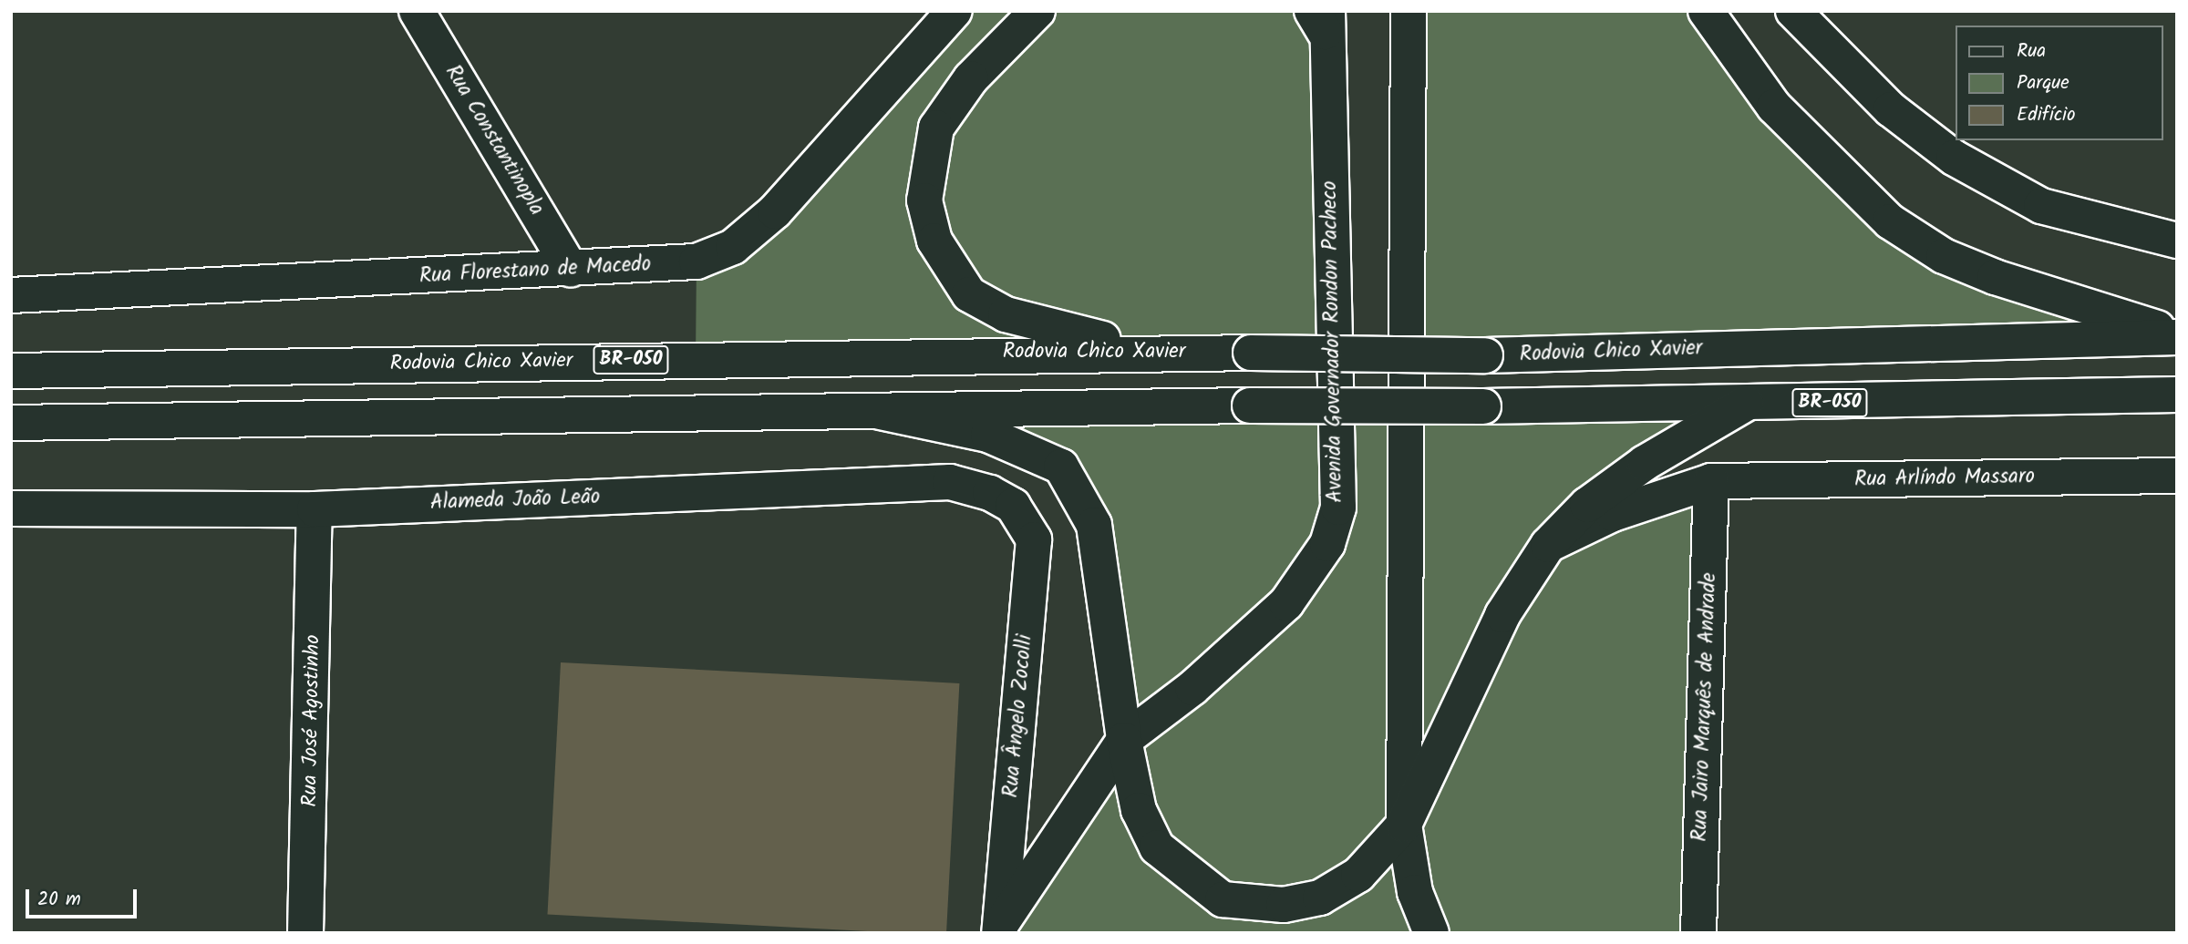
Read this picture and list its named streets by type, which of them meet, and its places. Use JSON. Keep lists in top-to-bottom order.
{
  "streets": {
    "main road": [
      "Rua Constantinopla",
      "Rua Florestano de Macedo",
      "Avenida Governador Rondon Pacheco",
      "Rodovia Chico Xavier",
      "BR-050",
      "Rua Arlíndo Massaro",
      "Alameda João Leão",
      "Rua Jairo Marquês de Andrade",
      "Rua Ângelo Zocolli",
      "Rua José Agostinho"
    ]
  },
  "crossings": [
    ["Rua Constantinopla", "Rua Florestano de Macedo"],
    ["Avenida Governador Rondon Pacheco", "Rua Ângelo Zocolli"],
    ["Rua Arlíndo Massaro", "Rua Jairo Marquês de Andrade"],
    ["Alameda João Leão", "Rua Ângelo Zocolli"],
    ["Alameda João Leão", "Rua José Agostinho"]
  ],
  "legend": ["Rua", "Parque", "Edifício"],
  "scale_bar": "20 m"
}
